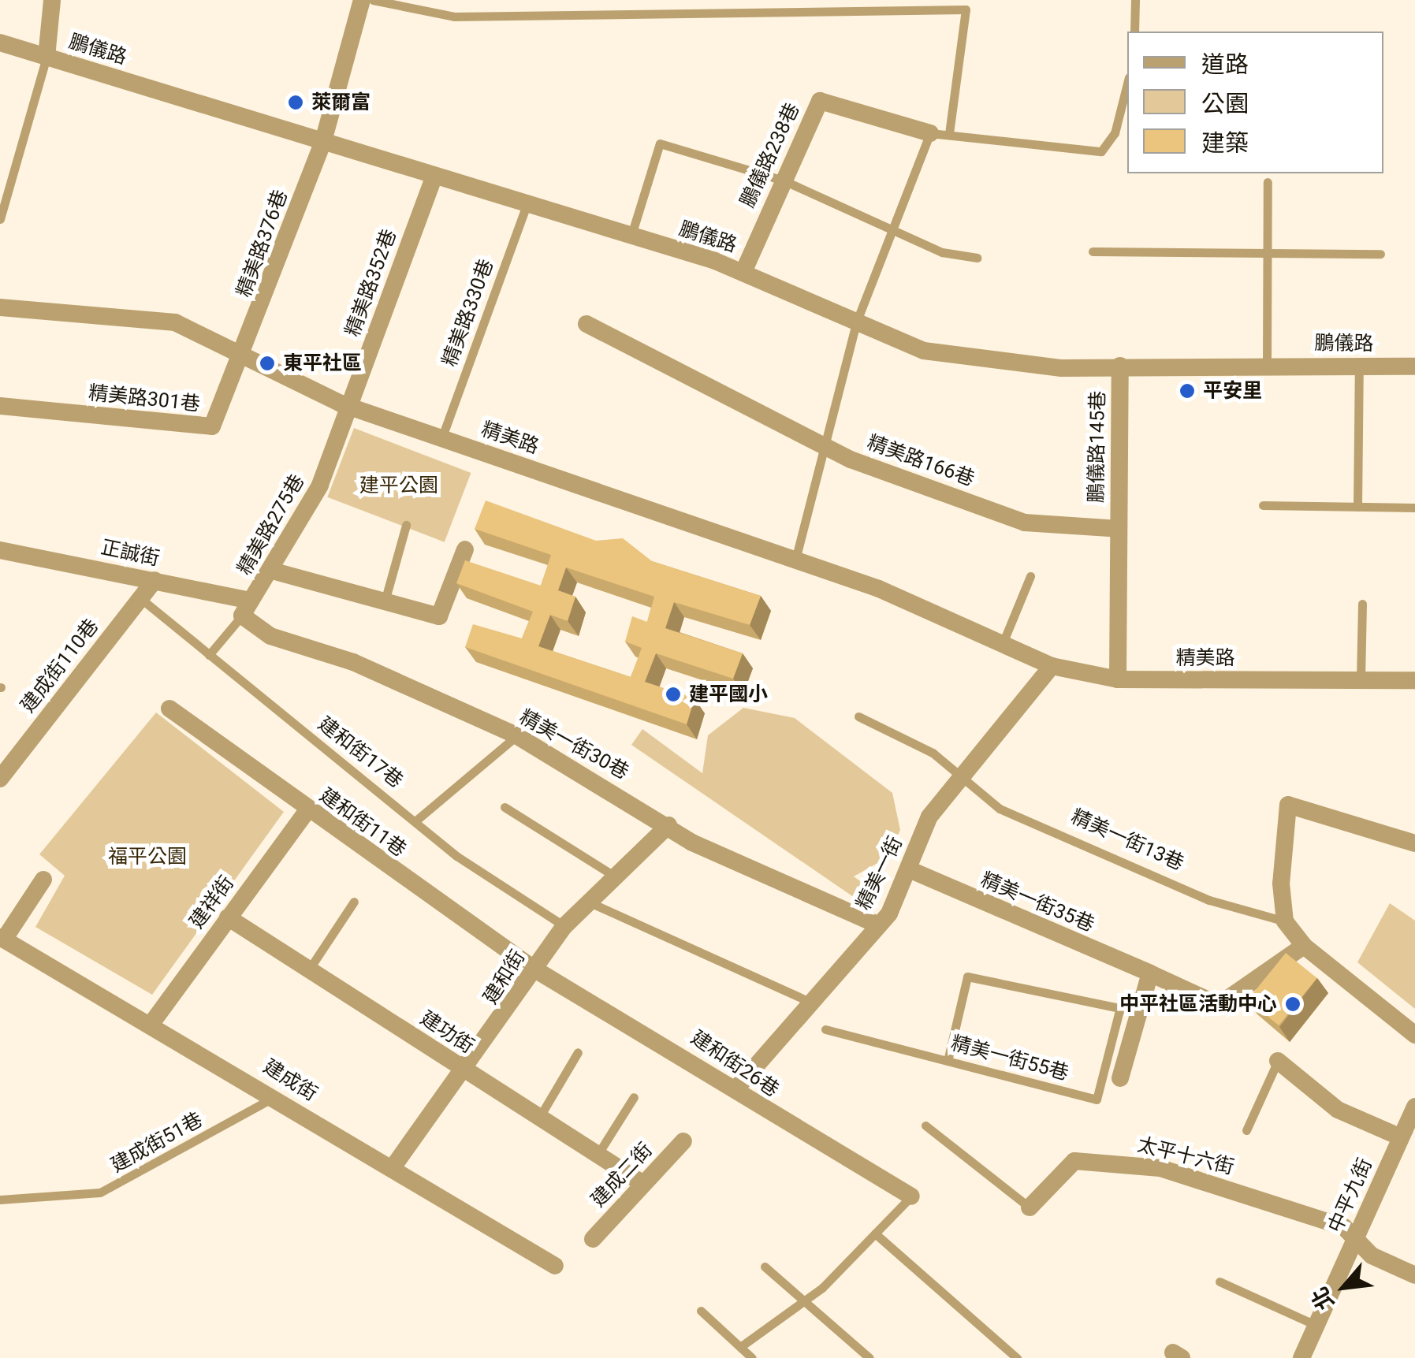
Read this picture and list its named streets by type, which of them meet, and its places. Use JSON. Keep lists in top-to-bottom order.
{
  "streets": {
    "street": [
      "鵬儀路",
      "鵬儀路238巷",
      "精美路376巷",
      "精美路352巷",
      "精美路301巷",
      "精美路",
      "鵬儀路145巷",
      "精美路166巷",
      "精美路275巷",
      "正誠街",
      "建成街110巷",
      "精美一街30巷",
      "建和街11巷",
      "精美一街",
      "建祥街",
      "精美一街35巷",
      "建和街",
      "建功街",
      "建和街26巷",
      "建成街",
      "太平十六街",
      "建成二街",
      "中平九街"
    ],
    "lane": [
      "精美路330巷",
      "建和街17巷",
      "精美一街13巷",
      "精美一街55巷",
      "建成街51巷"
    ]
  },
  "crossings": [
    ["鵬儀路", "鵬儀路238巷"],
    ["鵬儀路", "精美路376巷"],
    ["鵬儀路", "精美路352巷"],
    ["鵬儀路", "精美路330巷"],
    ["鵬儀路", "鵬儀路145巷"],
    ["精美路376巷", "精美路301巷"],
    ["精美路376巷", "精美路"],
    ["精美路352巷", "精美路"],
    ["精美路352巷", "精美路275巷"],
    ["精美路330巷", "精美路"],
    ["精美路301巷", "精美路"],
    ["精美路", "精美路275巷"],
    ["精美路", "精美一街"],
    ["鵬儀路145巷", "精美路166巷"],
    ["精美路275巷", "正誠街"],
    ["精美路275巷", "精美一街30巷"],
    ["精美路275巷", "建和街17巷"],
    ["正誠街", "建成街110巷"],
    ["正誠街", "精美一街30巷"],
    ["建成街110巷", "建和街17巷"],
    ["精美一街30巷", "精美一街"],
    ["精美一街30巷", "建和街"],
    ["建和街17巷", "建和街"],
    ["建和街11巷", "建祥街"],
    ["建和街11巷", "建和街"],
    ["建和街11巷", "建和街26巷"],
    ["精美一街13巷", "精美一街"],
    ["精美一街", "精美一街35巷"],
    ["精美一街", "建和街26巷"],
    ["建祥街", "建功街"],
    ["建祥街", "建成街"],
    ["建和街", "建功街"],
    ["建和街", "建和街26巷"],
    ["建和街", "建成街"],
    ["建功街", "建成二街"],
    ["建成街", "建成街51巷"],
    ["太平十六街", "中平九街"]
  ],
  "parks": ["建平公園", "福平公園"],
  "places": [
    "萊爾富",
    "東平社區",
    "平安里",
    "建平國小",
    "中平社區活動中心"
  ],
  "legend": ["道路", "公園", "建築"],
  "north": "bottom left"
}
